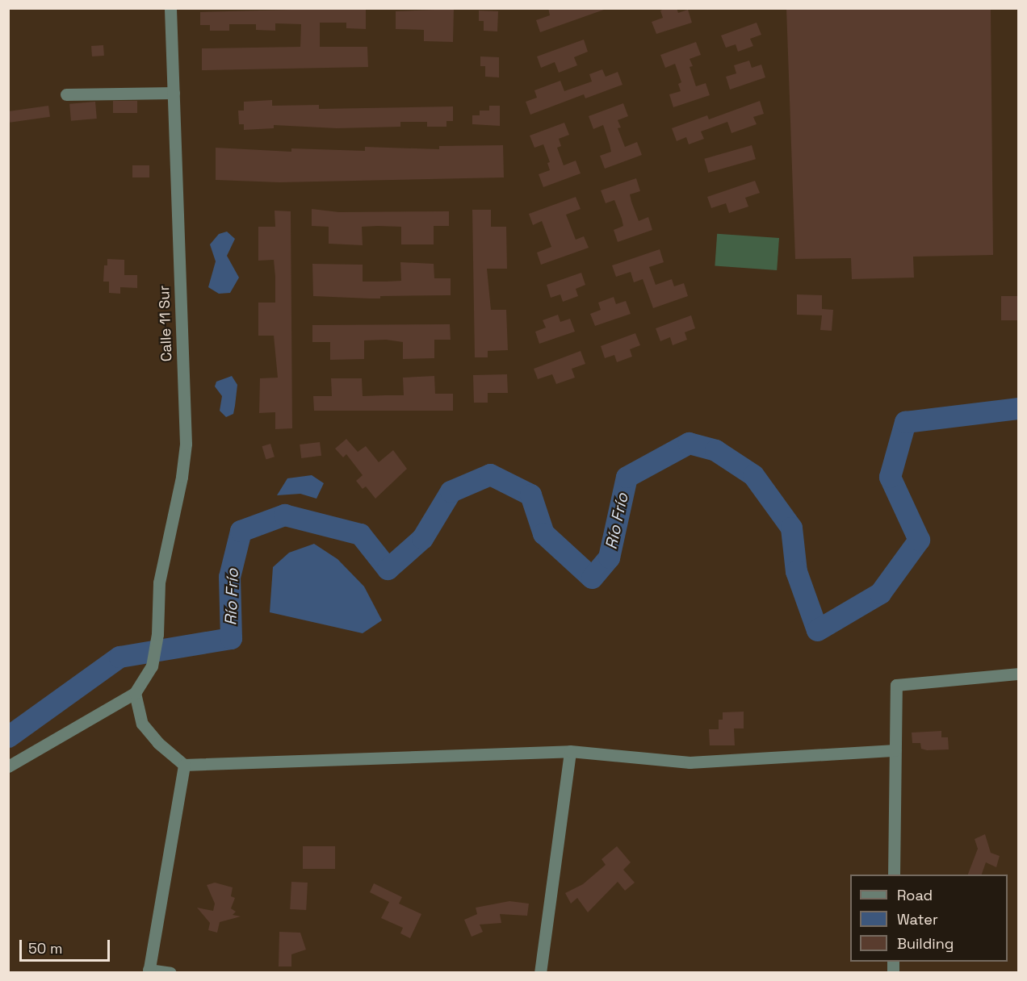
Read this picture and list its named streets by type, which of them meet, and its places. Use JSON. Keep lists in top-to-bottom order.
{
  "streets": {
    "street": ["Calle 11 Sur"]
  },
  "water": ["Río Frío"],
  "legend": ["Road", "Water", "Building"],
  "scale_bar": "50 m"
}
